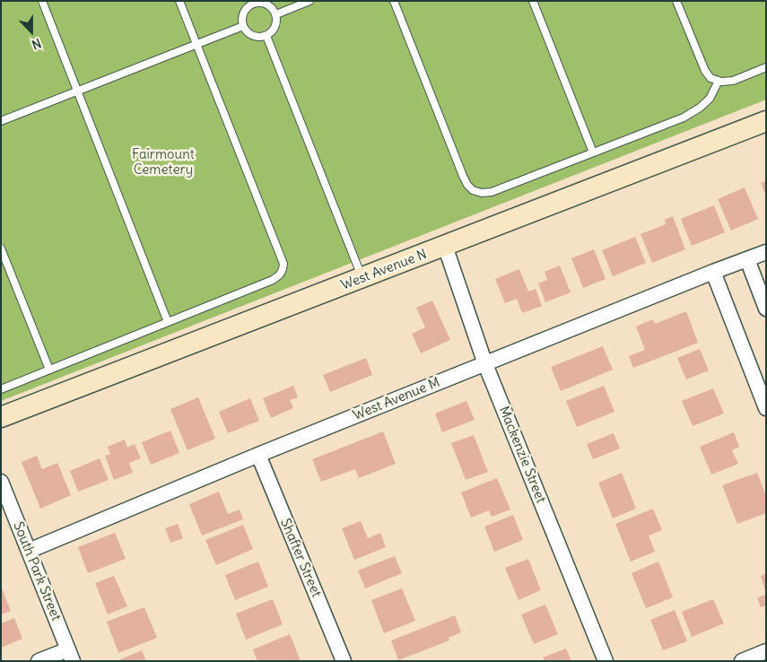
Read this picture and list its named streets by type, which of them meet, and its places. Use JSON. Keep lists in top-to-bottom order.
{
  "streets": {
    "main road": ["West Avenue N"],
    "street": [
      "West Avenue M",
      "Mackenzie Street",
      "Shafter Street",
      "South Park Street"
    ]
  },
  "crossings": [
    ["West Avenue N", "Mackenzie Street"],
    ["West Avenue M", "Mackenzie Street"],
    ["West Avenue M", "Shafter Street"],
    ["West Avenue M", "South Park Street"]
  ],
  "parks": ["Fairmount Cemetery"],
  "north": "bottom"
}
